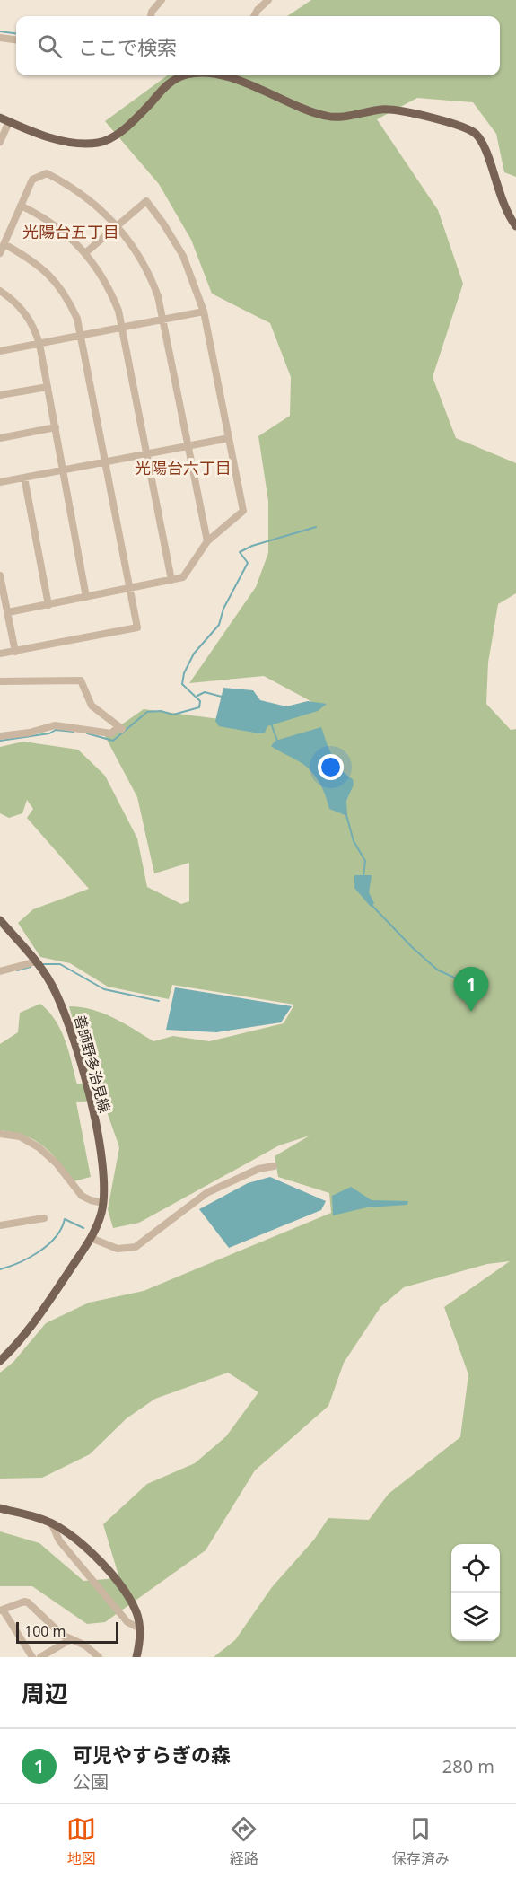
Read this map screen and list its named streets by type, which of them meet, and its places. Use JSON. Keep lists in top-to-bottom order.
{
  "streets": {
    "main road": ["善師野多治見線"]
  },
  "districts": ["光陽台五丁目", "光陽台六丁目"],
  "scale_bar": "100 m",
  "page": {
    "search": "ここで検索",
    "pins": "1",
    "scale": "100 m",
    "heading": "周辺",
    "list": [
      {
        "mark": "1",
        "name": "可児やすらぎの森",
        "note": "公園",
        "value": "280 m"
      }
    ],
    "nav": ["地図", "経路", "保存済み"]
  }
}
